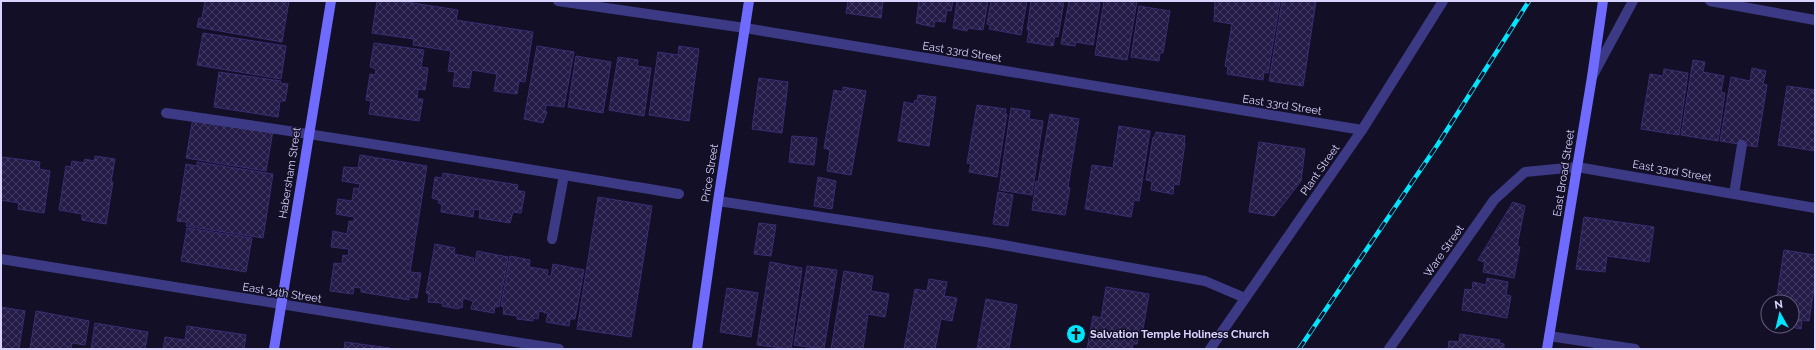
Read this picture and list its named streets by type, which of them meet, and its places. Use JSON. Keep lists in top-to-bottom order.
{
  "streets": {
    "main road": ["Habersham Street", "Price Street", "East Broad Street"],
    "street": [
      "East 33rd Street",
      "Plant Street",
      "Ware Street",
      "East 34th Street"
    ]
  },
  "crossings": [
    ["East 33rd Street", "Plant Street"],
    ["East 33rd Street", "Price Street"],
    ["East 33rd Street", "East Broad Street"],
    ["East 33rd Street", "Ware Street"],
    ["Habersham Street", "East 34th Street"]
  ],
  "places": {
    "church": ["Salvation Temple Holiness Church"]
  },
  "north": "top"
}
